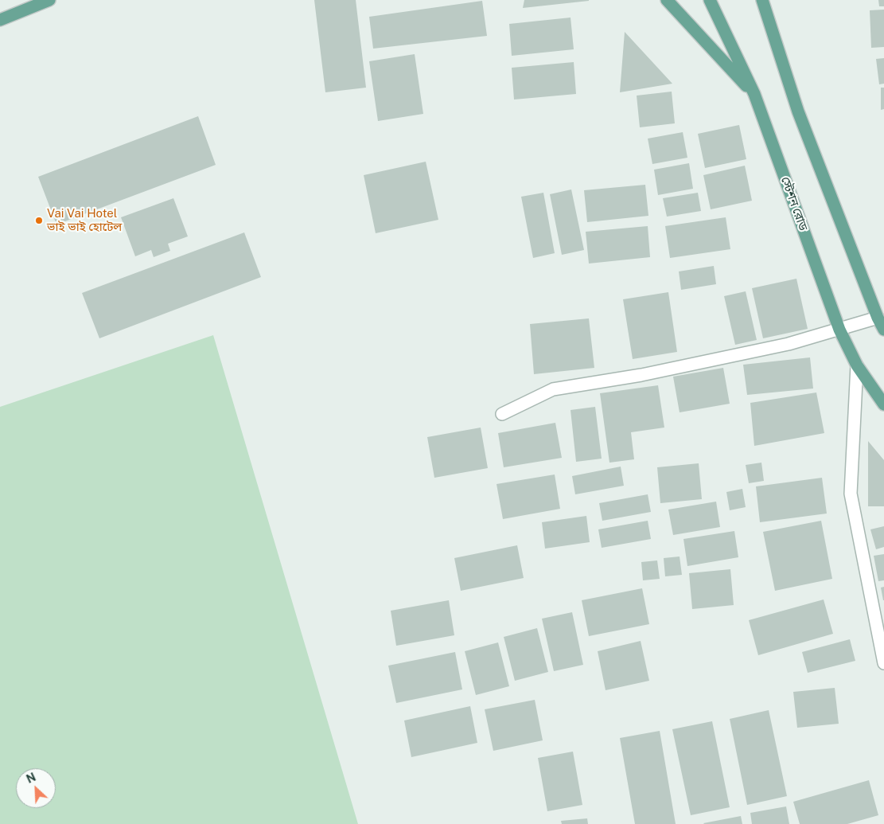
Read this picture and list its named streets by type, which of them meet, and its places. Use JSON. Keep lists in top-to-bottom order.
{
  "streets": {
    "main road": ["স্টেশন রোড"]
  },
  "places": ["Vai Vai Hotel ভাই ভাই হোটেল"],
  "north": "top left"
}
